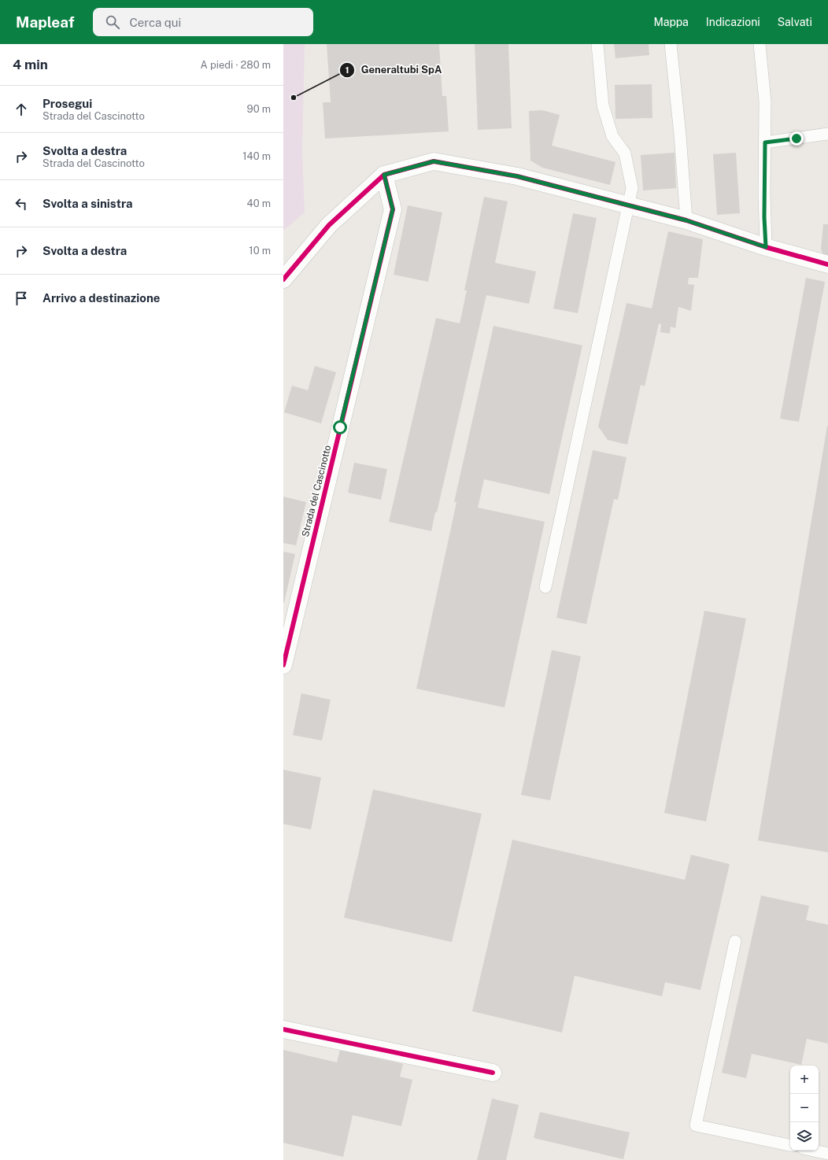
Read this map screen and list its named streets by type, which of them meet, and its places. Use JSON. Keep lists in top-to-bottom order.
{
  "streets": {
    "street": ["Strada del Cascinotto"]
  },
  "places": ["Generaltubi SpA"],
  "page": {
    "header": "Mapleaf",
    "search": "Cerca qui",
    "nav": ["Mappa", "Indicazioni", "Salvati"],
    "heading": ["4 min", "A piedi · 280 m"],
    "list": [
      ["Prosegui", "Strada del Cascinotto", "90 m"],
      ["Svolta a destra", "Strada del Cascinotto", "140 m"],
      ["Svolta a sinistra", "40 m"],
      ["Svolta a destra", "10 m"],
      "Arrivo a destinazione"
    ],
    "map_buttons": ["+", "−"]
  }
}
